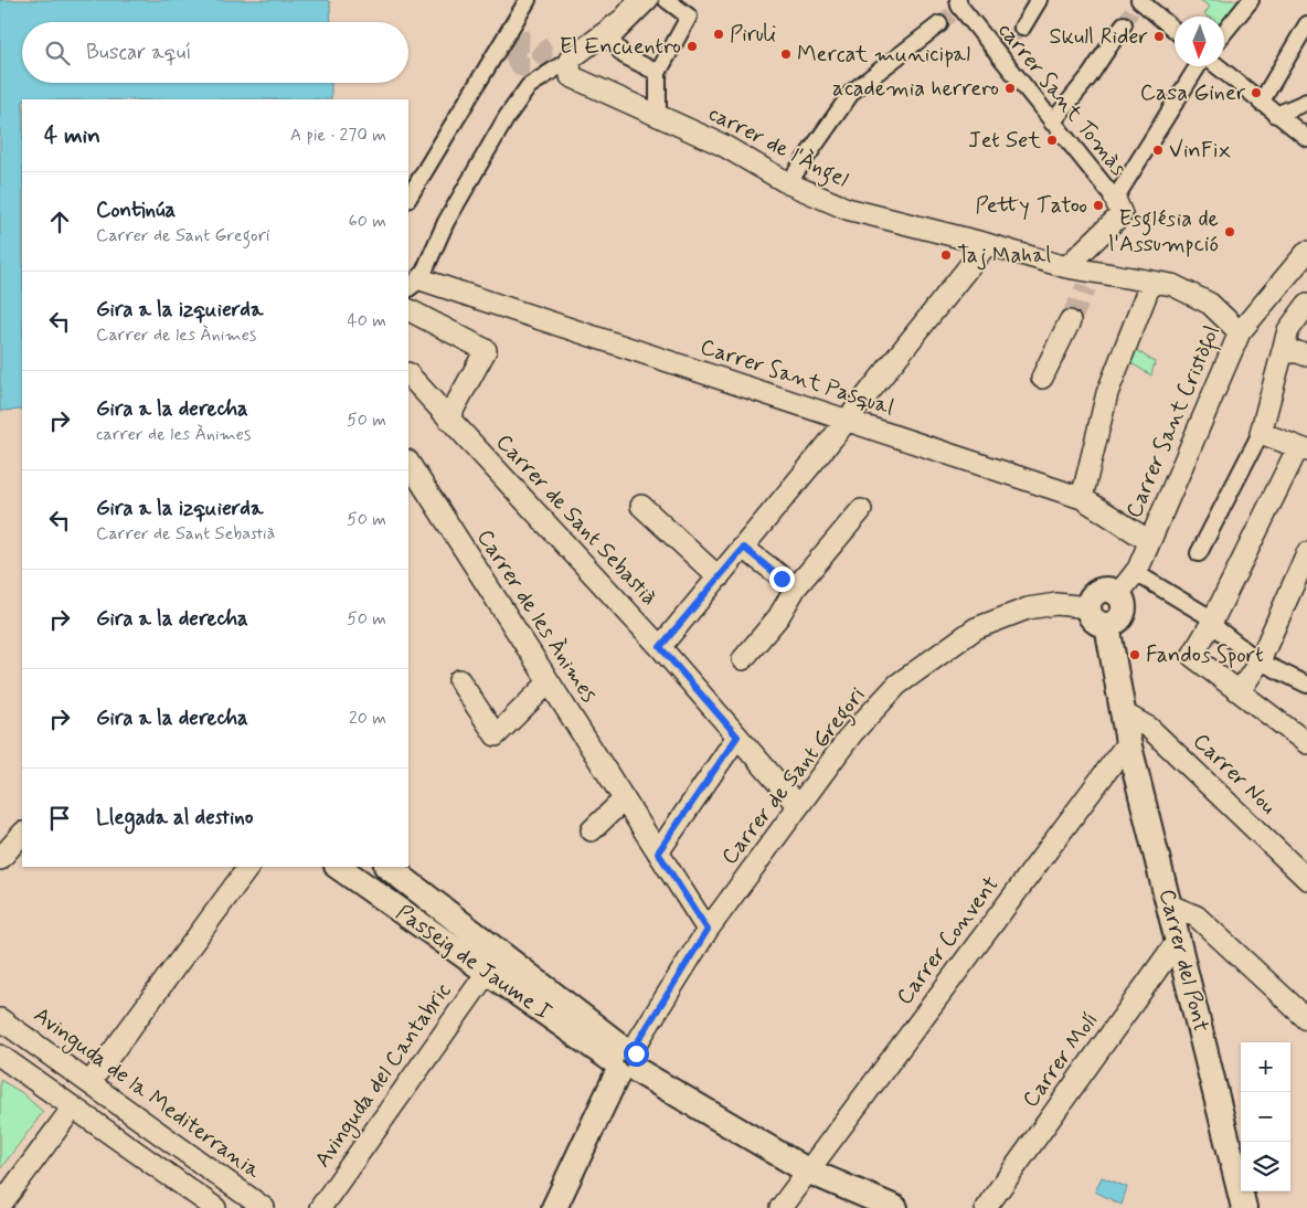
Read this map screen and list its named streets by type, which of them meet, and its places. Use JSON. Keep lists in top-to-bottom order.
{
  "streets": {
    "street": [
      "carrer Sant Tomàs",
      "carrer de l'Àngel",
      "Carrer Sant Pasqual",
      "Carrer Sant Cristòfol",
      "Carrer de Sant Sebastià",
      "Carrer de les Ànimes",
      "Carrer Nou",
      "Carrer de Sant Gregori",
      "Carrer Convent",
      "Carrer del Pont",
      "Passeig de Jaume I",
      "Carrer Molí",
      "Avinguda del Cantabric",
      "Avinguda de la Mediterrania"
    ]
  },
  "crossings": [
    ["carrer de l'Àngel", "Carrer Sant Cristòfol"],
    ["Carrer Sant Pasqual", "Carrer Sant Cristòfol"],
    ["Carrer Sant Cristòfol", "Carrer de Sant Gregori"],
    ["Carrer Sant Cristòfol", "Carrer del Pont"],
    ["Carrer de Sant Sebastià", "Carrer de Sant Gregori"],
    ["Carrer de les Ànimes", "Carrer de Sant Gregori"],
    ["Carrer Nou", "Carrer del Pont"],
    ["Carrer de Sant Gregori", "Carrer del Pont"],
    ["Carrer de Sant Gregori", "Passeig de Jaume I"],
    ["Carrer Convent", "Carrer del Pont"],
    ["Carrer del Pont", "Carrer Molí"],
    ["Passeig de Jaume I", "Avinguda del Cantabric"]
  ],
  "places": [
    "Piruli",
    "Skull Rider",
    "El Encuentro",
    "Mercat municipal",
    "academia herrero",
    "Casa Giner",
    "Jet Set",
    "VinFix",
    "Petty Tatoo",
    "Església de l'Assumpció",
    "Taj Mahal",
    "Fandos Sport"
  ],
  "north": "bottom",
  "page": {
    "search": "Buscar aquí",
    "heading": ["4 min", "A pie · 270 m"],
    "list": [
      ["Continúa", "Carrer de Sant Gregori", "60 m"],
      ["Gira a la izquierda", "Carrer de les Ànimes", "40 m"],
      ["Gira a la derecha", "carrer de les Ànimes", "50 m"],
      ["Gira a la izquierda", "Carrer de Sant Sebastià", "50 m"],
      ["Gira a la derecha", "50 m"],
      ["Gira a la derecha", "20 m"],
      "Llegada al destino"
    ],
    "map_buttons": ["+", "−"]
  }
}
